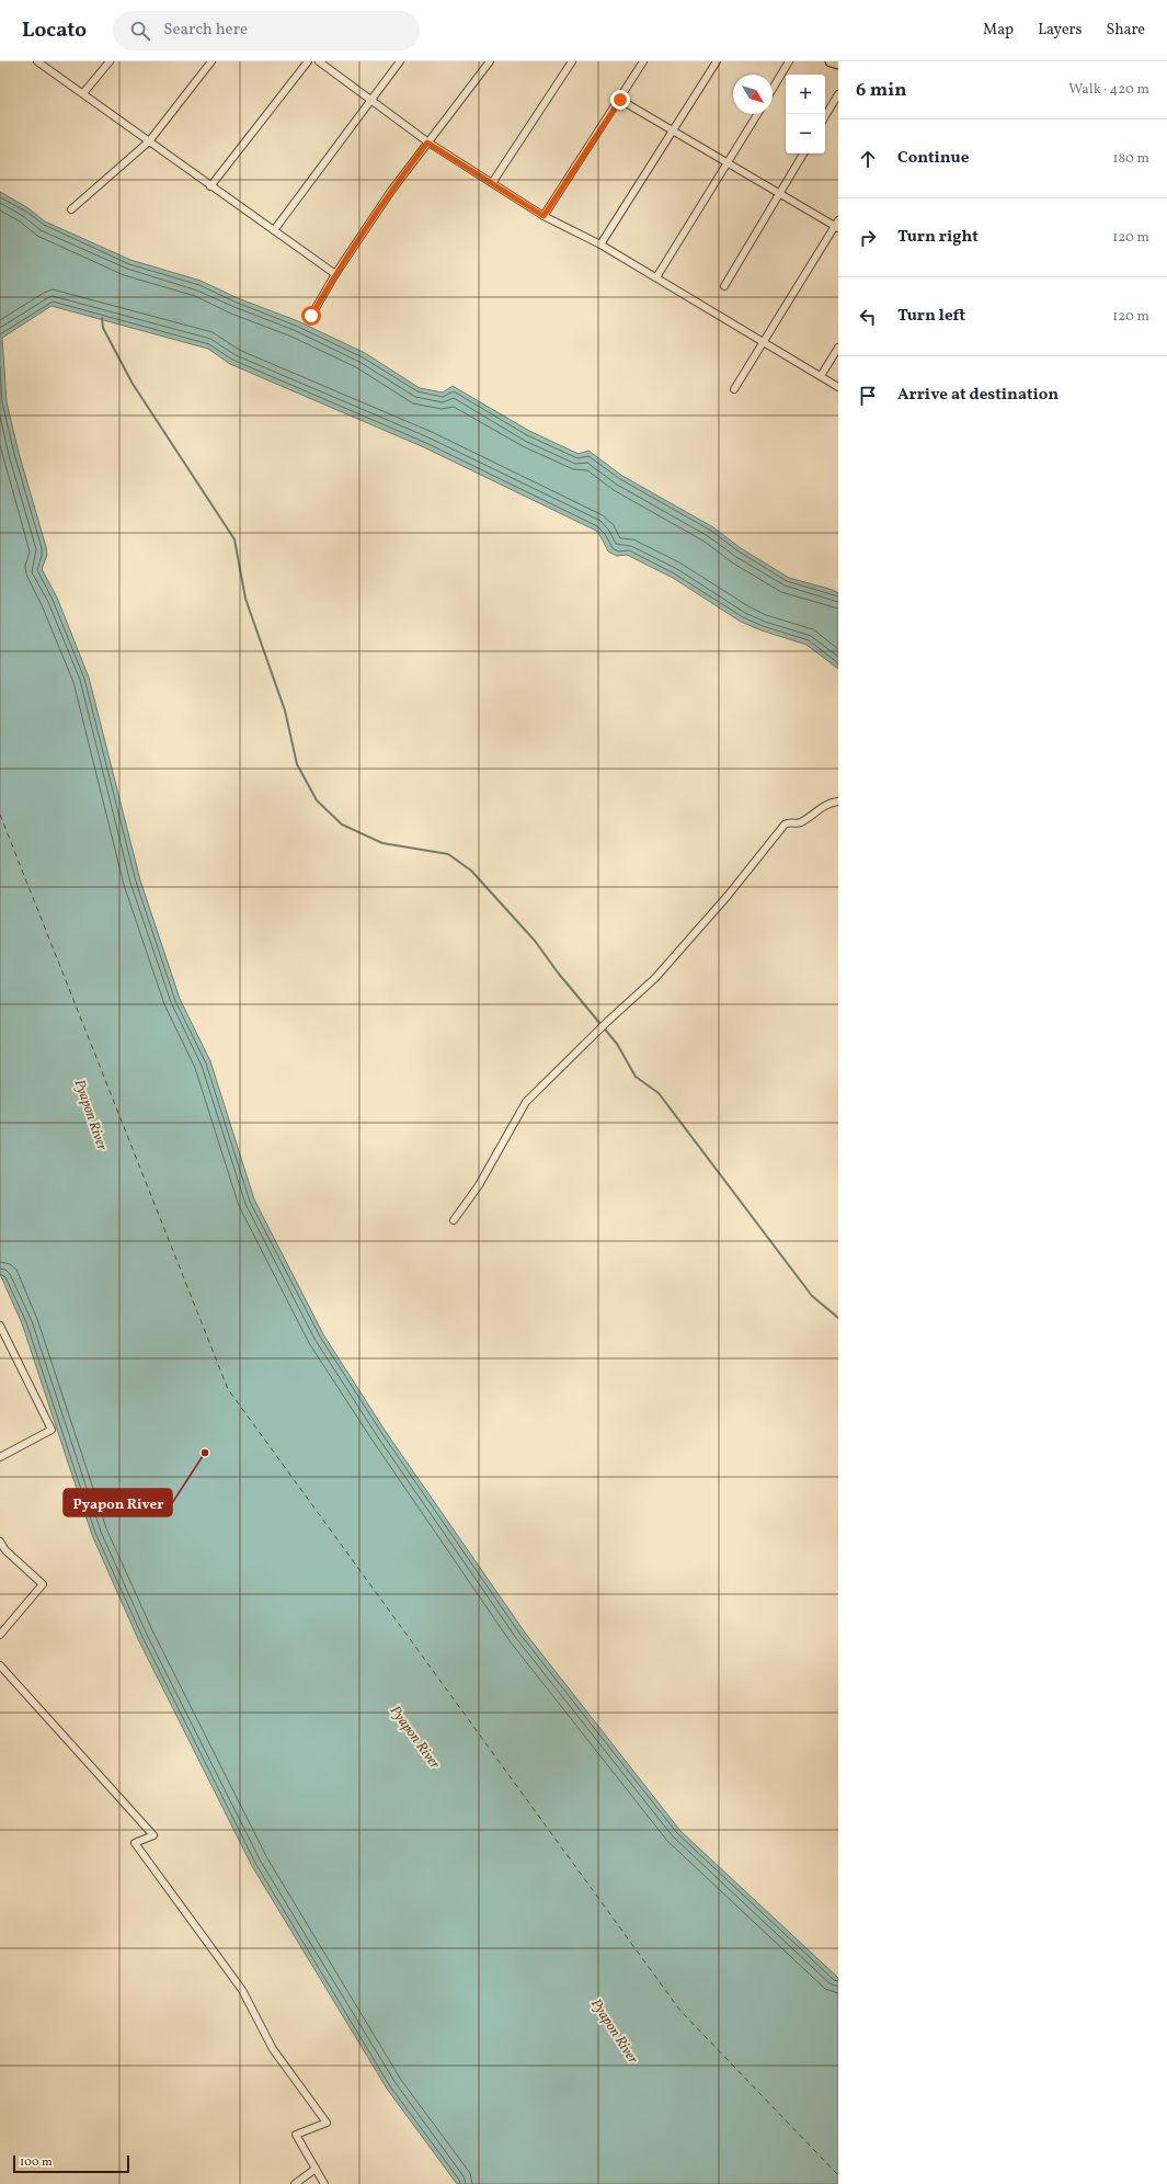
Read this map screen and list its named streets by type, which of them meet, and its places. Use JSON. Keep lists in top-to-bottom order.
{
  "water": ["Pyapon River"],
  "places": ["Pyapon River"],
  "scale_bar": "100 m",
  "north": "bottom right",
  "page": {
    "header": "Locato",
    "search": "Search here",
    "nav": ["Map", "Layers", "Share"],
    "heading": ["6 min", "Walk · 420 m"],
    "map_buttons": ["+", "−"],
    "list": [
      ["Continue", "180 m"],
      ["Turn right", "120 m"],
      ["Turn left", "120 m"],
      "Arrive at destination"
    ],
    "scale": "100 m"
  }
}
